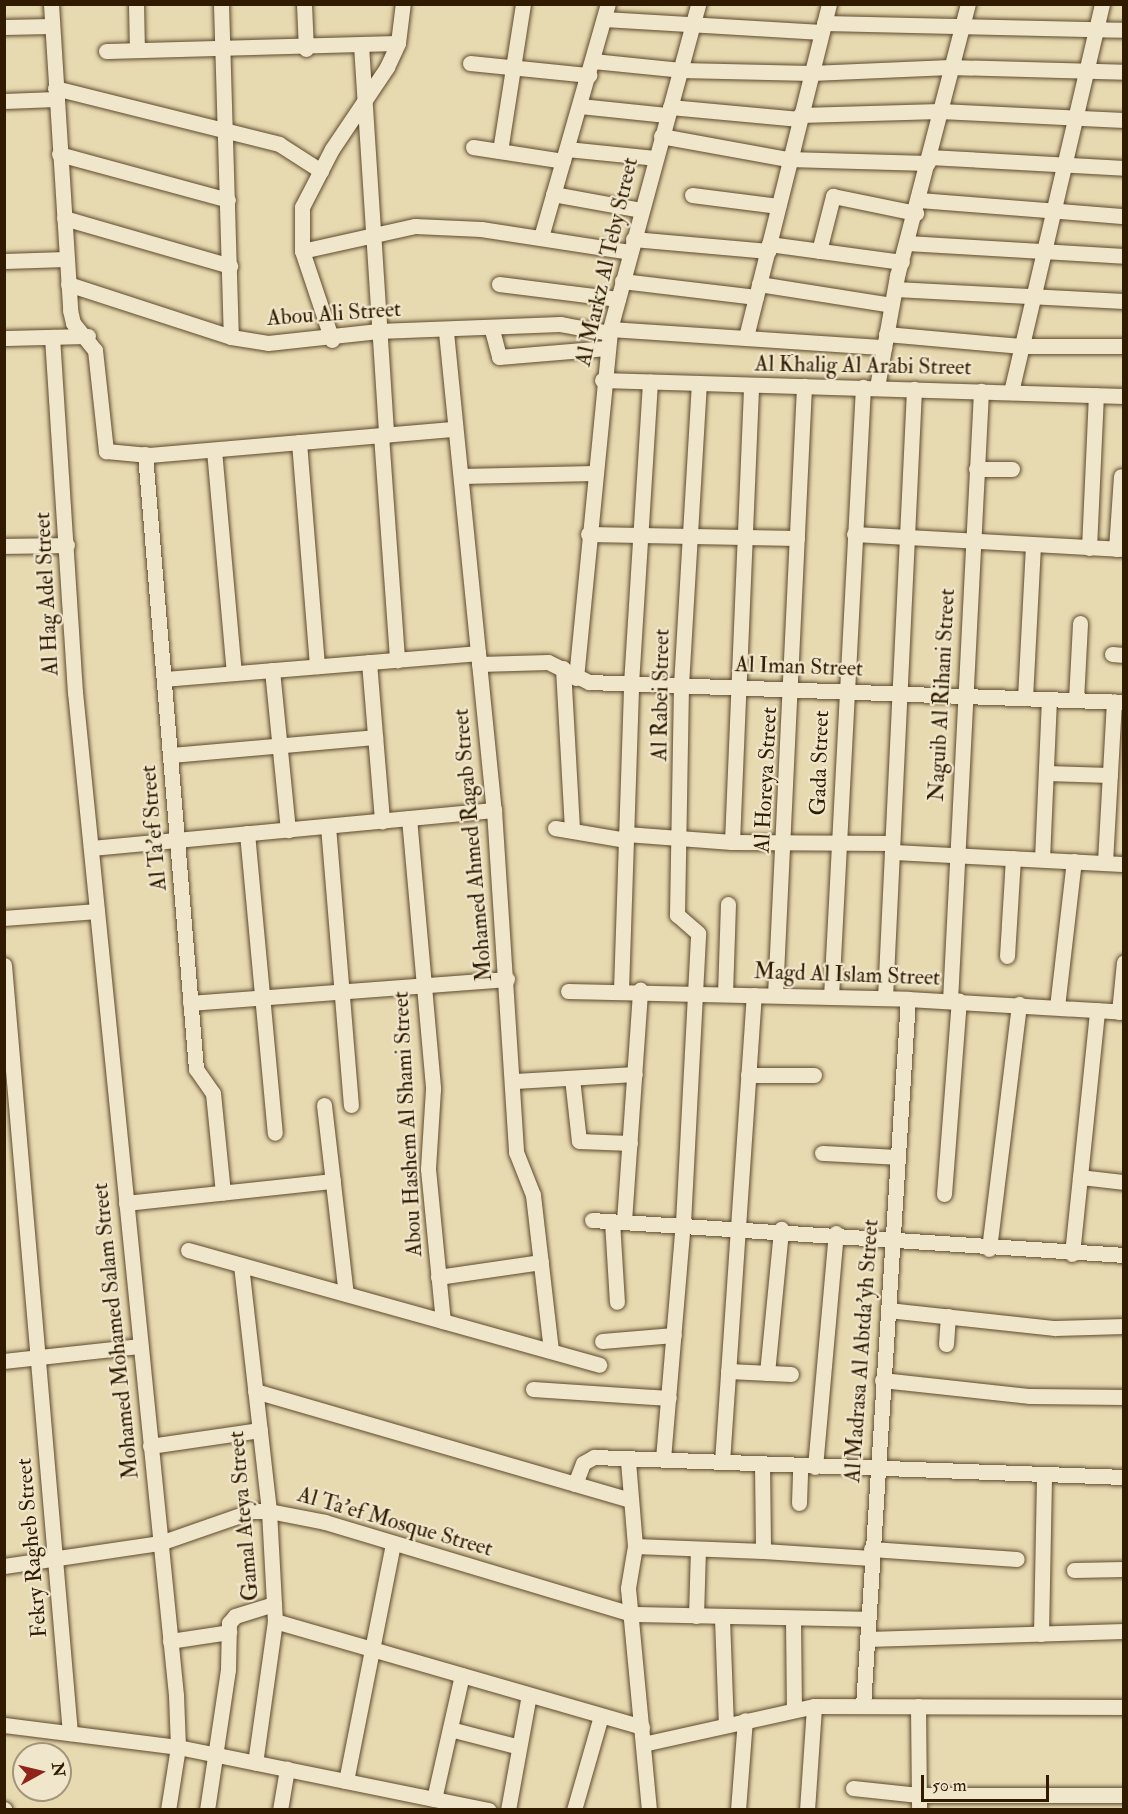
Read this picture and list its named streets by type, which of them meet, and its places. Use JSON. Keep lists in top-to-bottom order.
{
  "streets": {
    "street": [
      "Al Markz Al Teby Street",
      "Abou Ali Street",
      "Al Khalig Al Arabi Street",
      "Al Hag Adel Street",
      "Al Iman Street",
      "Al Rabei Street",
      "Naguib Al Rihani Street",
      "Gada Street",
      "Al Horeya Street",
      "Al Ta'ef Street",
      "Mohamed Ahmed Ragab Street",
      "Magd Al Islam Street",
      "Abou Hashem Al Shami Street",
      "Mohamed Mohamed Salam Street",
      "Al Madrasa Al Abtda'yh Street",
      "Gamal Ateya Street",
      "Al Ta'ef Mosque Street",
      "Fekry Ragheb Street"
    ]
  },
  "crossings": [
    ["Al Markz Al Teby Street", "Abou Ali Street"],
    ["Al Markz Al Teby Street", "Al Khalig Al Arabi Street"],
    ["Al Markz Al Teby Street", "Al Iman Street"],
    ["Abou Ali Street", "Mohamed Ahmed Ragab Street"],
    ["Al Khalig Al Arabi Street", "Al Rabei Street"],
    ["Al Khalig Al Arabi Street", "Naguib Al Rihani Street"],
    ["Al Khalig Al Arabi Street", "Gada Street"],
    ["Al Khalig Al Arabi Street", "Al Horeya Street"],
    ["Al Hag Adel Street", "Mohamed Mohamed Salam Street"],
    ["Al Iman Street", "Al Rabei Street"],
    ["Al Iman Street", "Naguib Al Rihani Street"],
    ["Al Iman Street", "Gada Street"],
    ["Al Iman Street", "Al Horeya Street"],
    ["Al Rabei Street", "Magd Al Islam Street"],
    ["Naguib Al Rihani Street", "Magd Al Islam Street"],
    ["Gada Street", "Magd Al Islam Street"],
    ["Al Horeya Street", "Magd Al Islam Street"],
    ["Magd Al Islam Street", "Al Madrasa Al Abtda'yh Street"],
    ["Mohamed Mohamed Salam Street", "Al Ta'ef Mosque Street"],
    ["Al Madrasa Al Abtda'yh Street", "Al Ta'ef Mosque Street"],
    ["Gamal Ateya Street", "Al Ta'ef Mosque Street"],
    ["Al Ta'ef Mosque Street", "Fekry Ragheb Street"]
  ],
  "scale_bar": "50 m",
  "north": "right"
}
